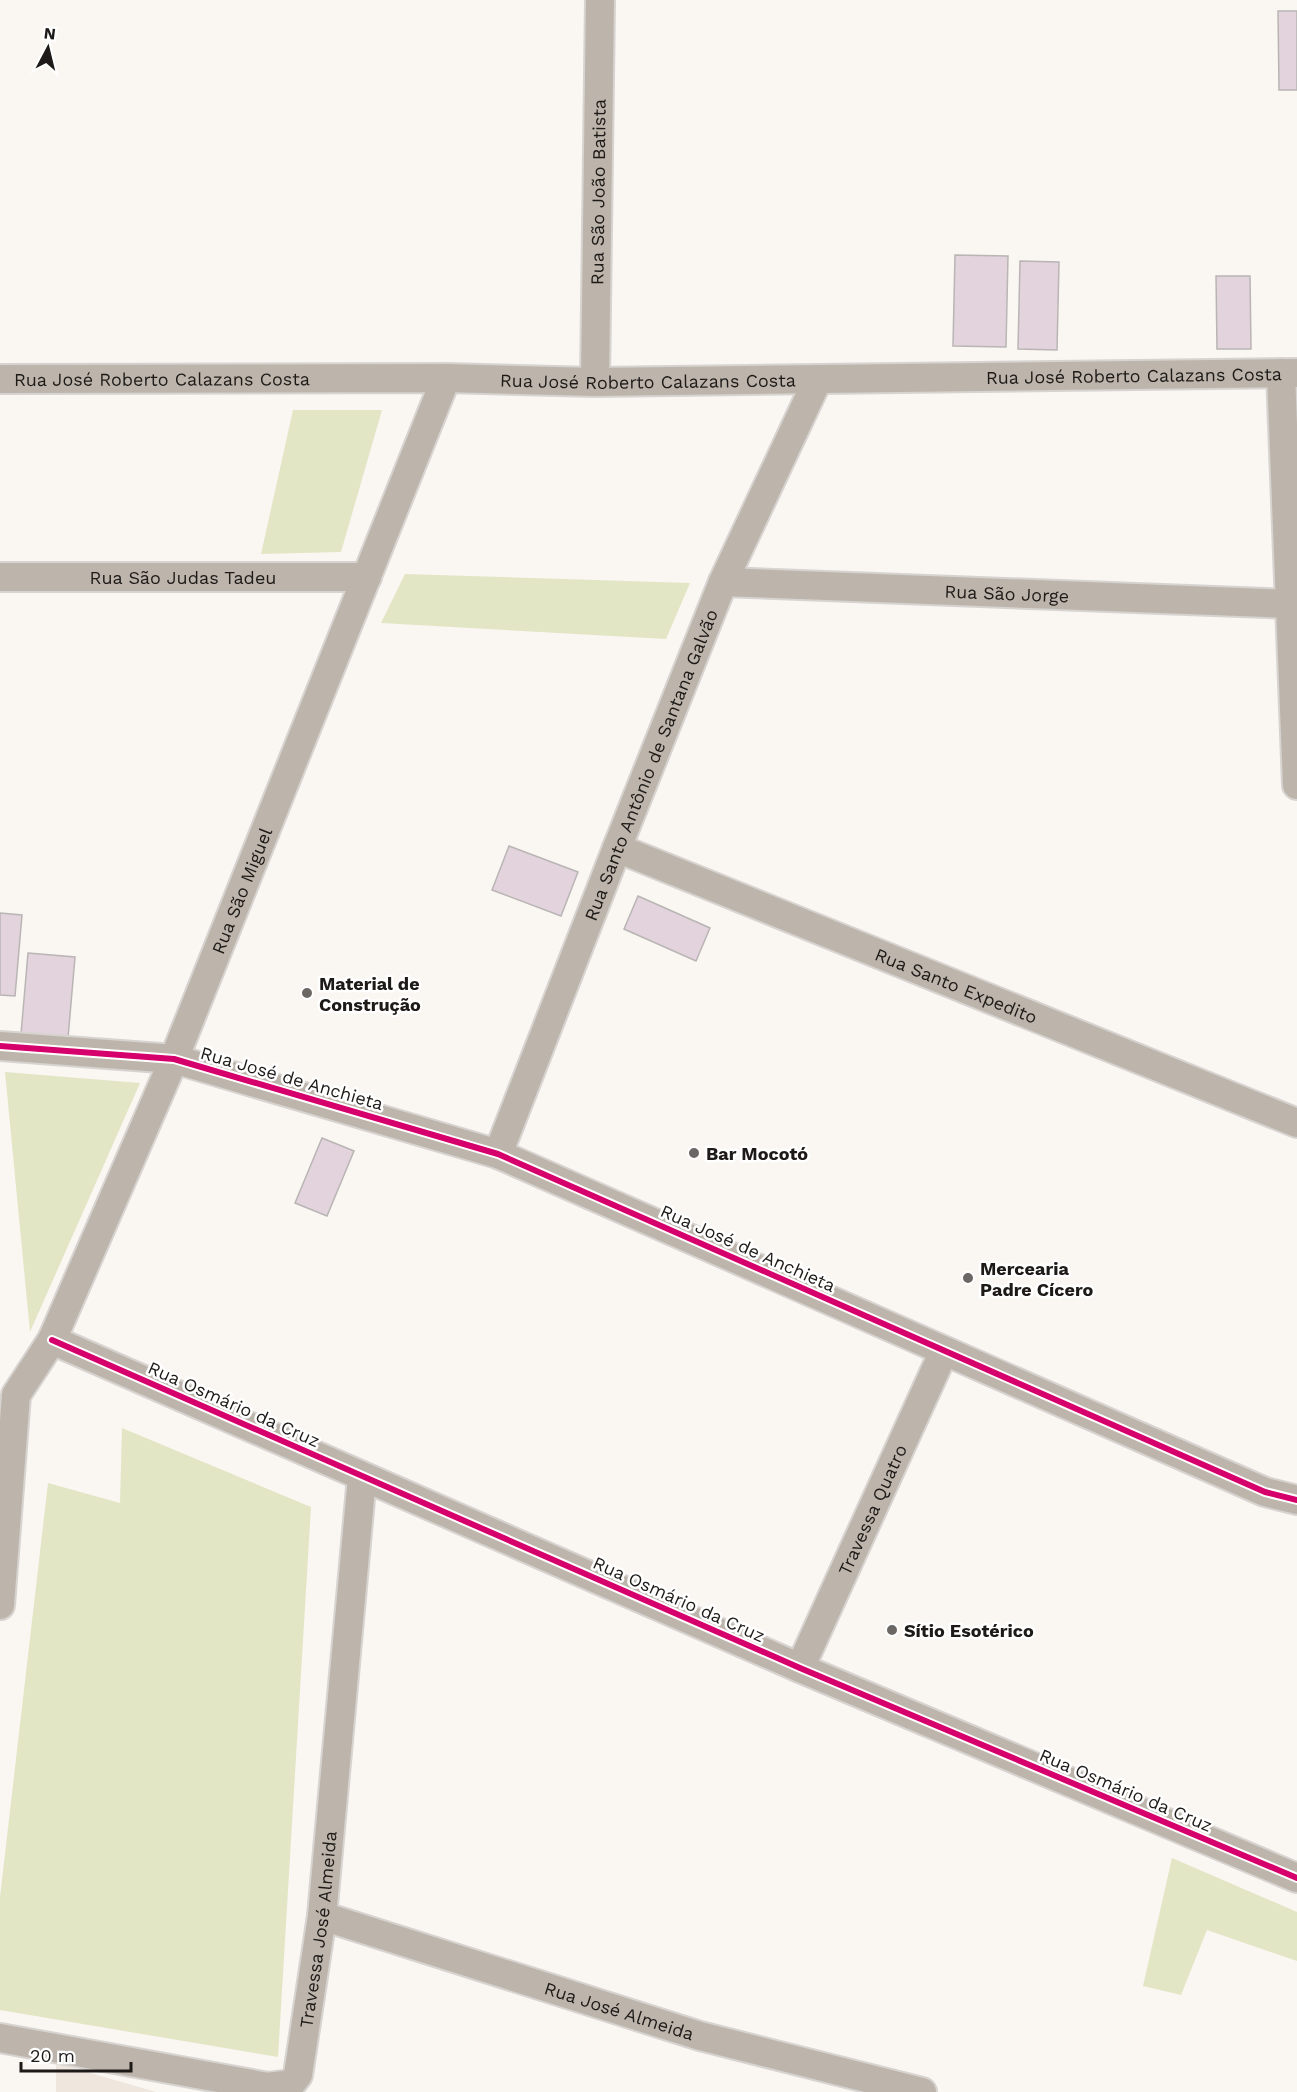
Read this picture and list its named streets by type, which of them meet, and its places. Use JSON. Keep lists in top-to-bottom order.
{
  "streets": {
    "street": [
      "Rua São João Batista",
      "Rua José Roberto Calazans Costa",
      "Rua São Judas Tadeu",
      "Rua São Jorge",
      "Rua Santo Antônio de Santana Galvão",
      "Rua São Miguel",
      "Rua Santo Expedito",
      "Rua José de Anchieta",
      "Rua Osmário da Cruz",
      "Travessa Quatro",
      "Travessa José Almeida",
      "Rua José Almeida"
    ]
  },
  "crossings": [
    ["Rua São João Batista", "Rua José Roberto Calazans Costa"],
    ["Rua José Roberto Calazans Costa", "Rua Santo Antônio de Santana Galvão"],
    ["Rua José Roberto Calazans Costa", "Rua São Miguel"],
    ["Rua São Judas Tadeu", "Rua São Miguel"],
    ["Rua São Jorge", "Rua Santo Antônio de Santana Galvão"],
    ["Rua Santo Antônio de Santana Galvão", "Rua Santo Expedito"],
    ["Rua Santo Antônio de Santana Galvão", "Rua José de Anchieta"],
    ["Rua São Miguel", "Rua José de Anchieta"],
    ["Rua São Miguel", "Rua Osmário da Cruz"],
    ["Rua José de Anchieta", "Travessa Quatro"],
    ["Rua Osmário da Cruz", "Travessa Quatro"],
    ["Rua Osmário da Cruz", "Travessa José Almeida"],
    ["Travessa José Almeida", "Rua José Almeida"]
  ],
  "places": [
    "Material de Construção",
    "Bar Mocotó",
    "Mercearia Padre Cícero",
    "Sítio Esotérico"
  ],
  "scale_bar": "20 m",
  "north": "top"
}
